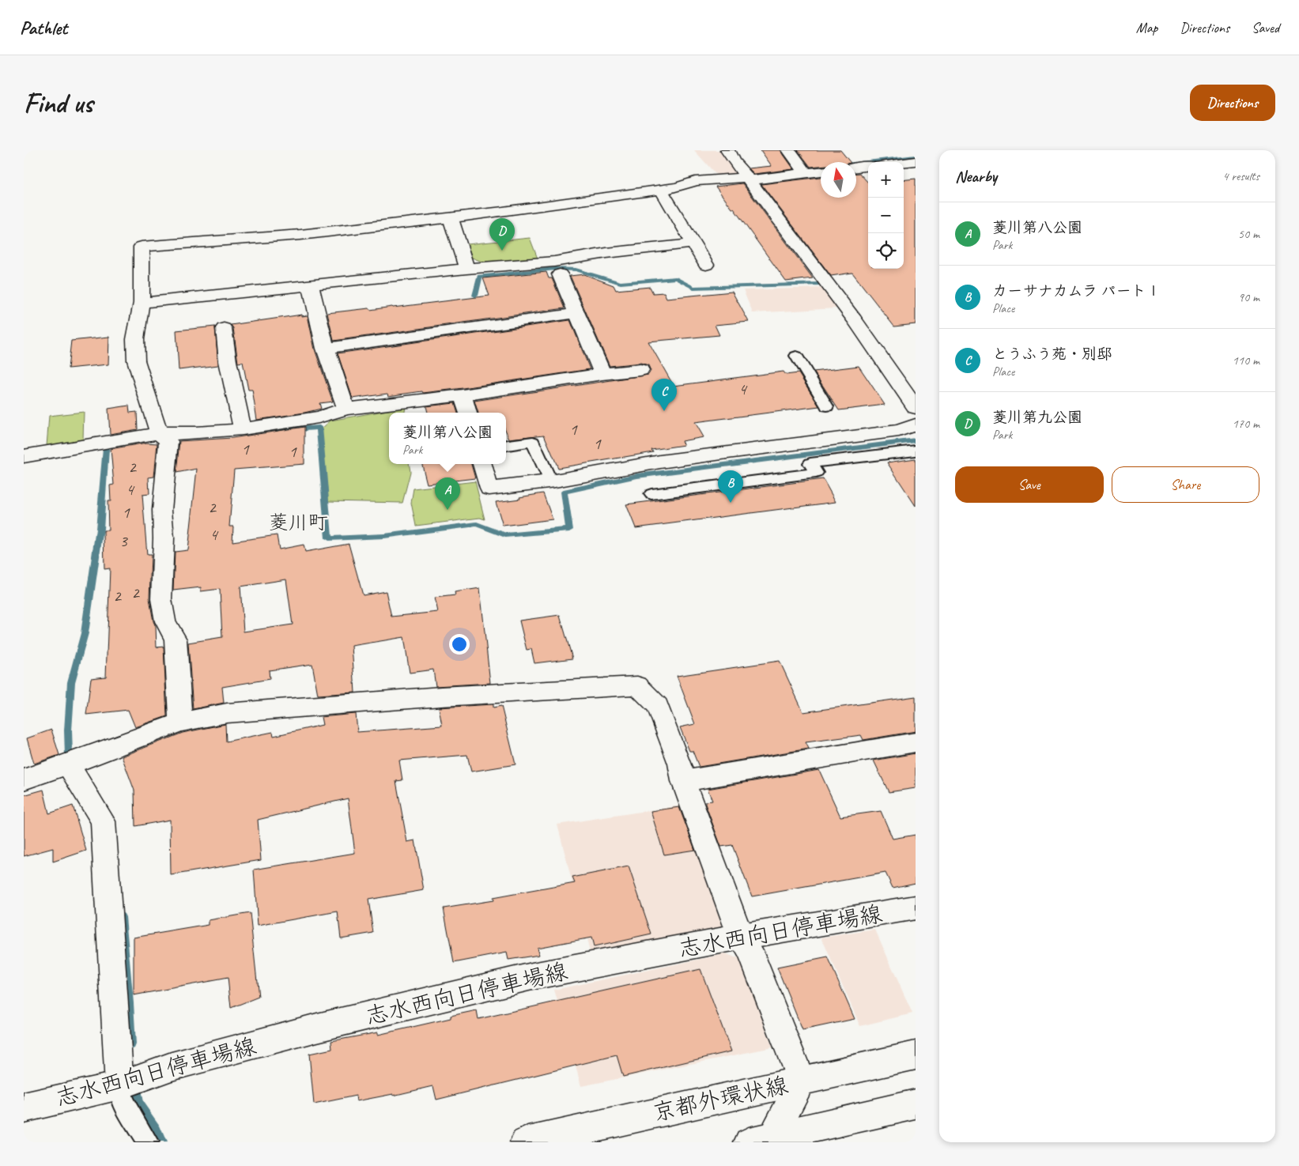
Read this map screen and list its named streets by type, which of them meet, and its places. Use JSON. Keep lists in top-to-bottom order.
{
  "streets": {
    "street": ["志水西向日停車場線", "京都外環状線"]
  },
  "districts": ["菱川町"],
  "house_numbers": [
    "4",
    "1",
    "1",
    "1",
    "1",
    "2",
    "4",
    "2",
    "1",
    "4",
    "3",
    "2",
    "2"
  ],
  "north": "top",
  "page": {
    "header": "Pathlet",
    "nav": ["Map", "Directions", "Saved"],
    "buttons": [
      "Directions",
      ["Save", "Share"]
    ],
    "title": "Find us",
    "heading": ["Nearby", "4 results"],
    "map_buttons": ["+", "−"],
    "list": [
      {
        "mark": "A",
        "name": "菱川第八公園",
        "note": "Park",
        "value": "50 m"
      },
      {
        "mark": "B",
        "name": "カーサナカムラ パートⅠ",
        "note": "Place",
        "value": "90 m"
      },
      {
        "mark": "C",
        "name": "とうふう苑・別邸",
        "note": "Place",
        "value": "110 m"
      },
      {
        "mark": "D",
        "name": "菱川第九公園",
        "note": "Park",
        "value": "170 m"
      }
    ],
    "pins": [
      "D",
      "C",
      "B",
      "A"
    ],
    "popup": ["菱川第八公園", "Park"]
  }
}
